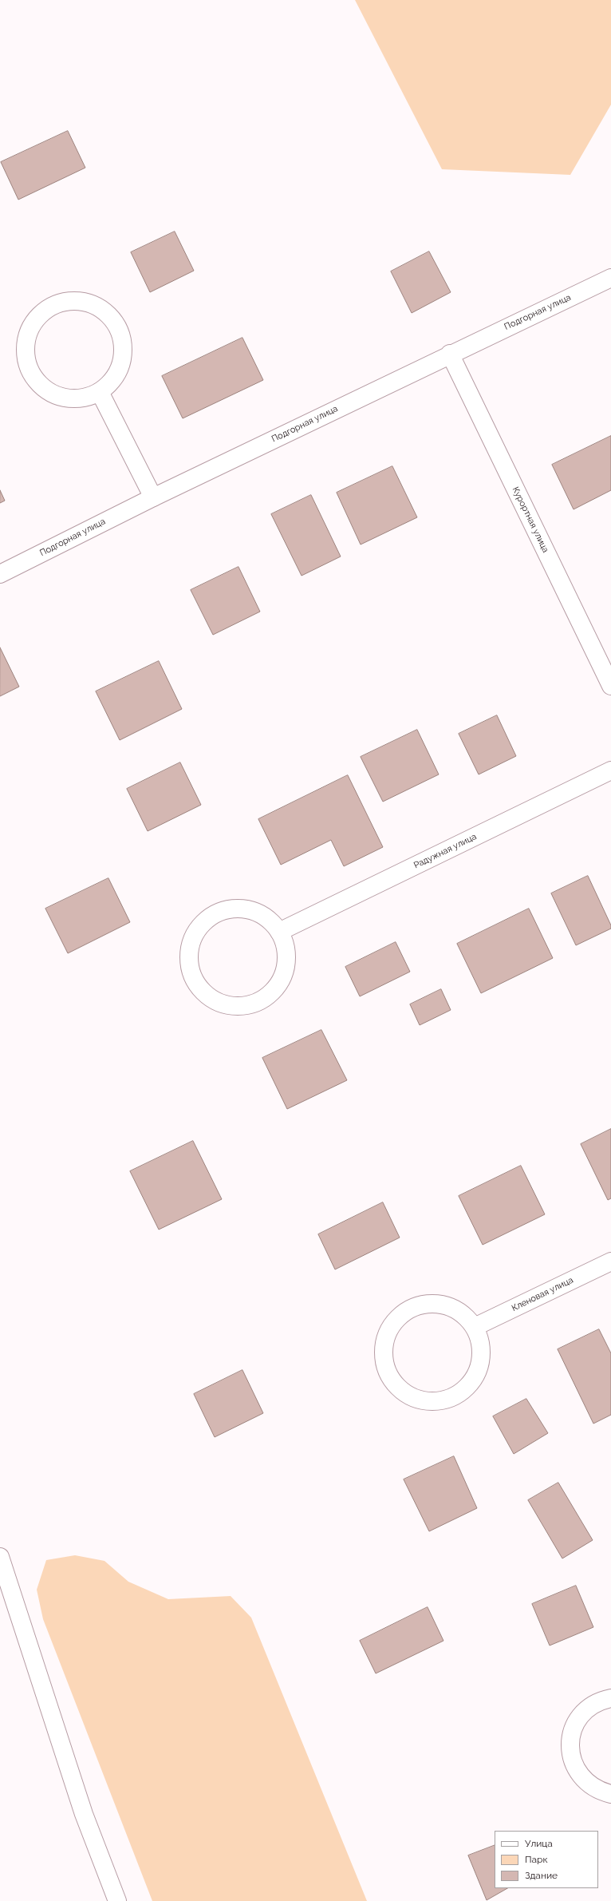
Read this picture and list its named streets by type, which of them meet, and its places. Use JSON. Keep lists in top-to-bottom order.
{
  "streets": {
    "street": [
      "Подгорная улица",
      "Курортная улица",
      "Радужная улица",
      "Кленовая улица"
    ]
  },
  "crossings": [
    ["Подгорная улица", "Курортная улица"]
  ],
  "legend": ["Улица", "Парк", "Здание"]
}
